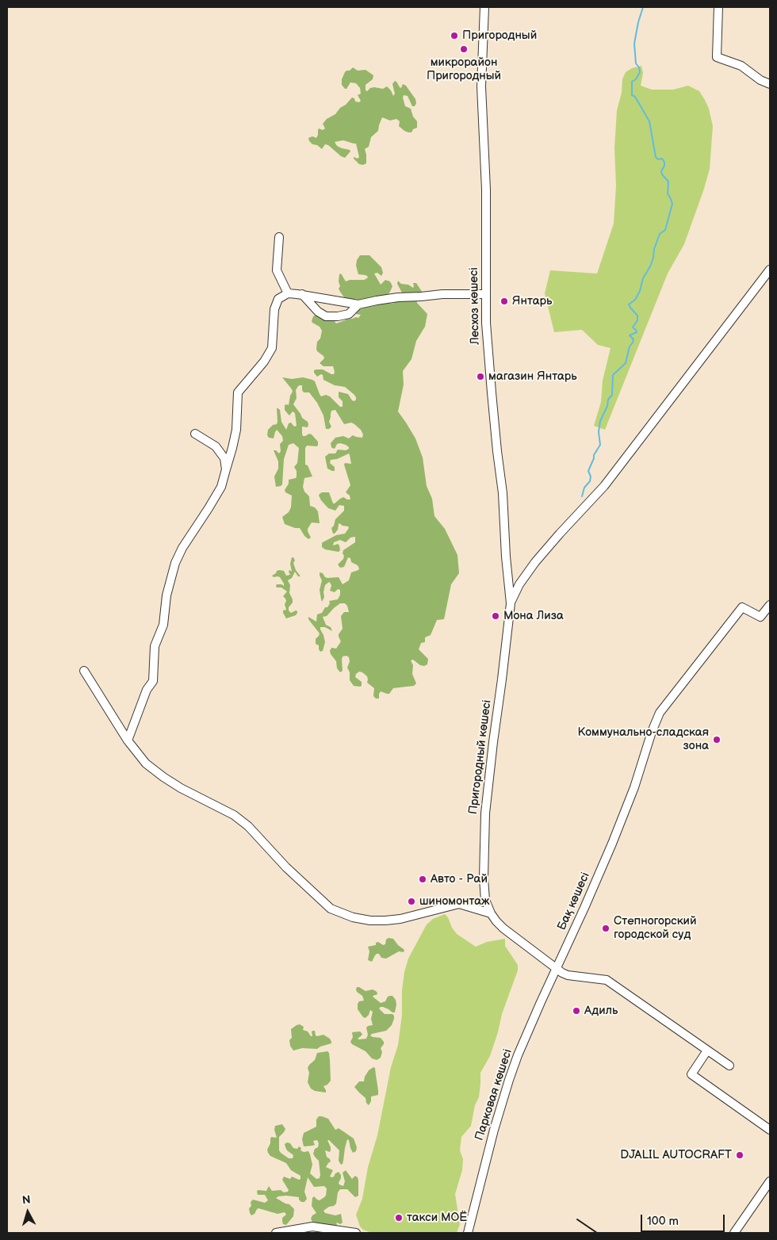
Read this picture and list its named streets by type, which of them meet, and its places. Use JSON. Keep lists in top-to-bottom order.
{
  "streets": {
    "street": [
      "Лесхоз көшесі",
      "Пригородный көшесі",
      "Бақ көшесі",
      "Парковая көшесі"
    ]
  },
  "crossings": [
    ["Лесхоз көшесі", "Пригородный көшесі"],
    ["Бақ көшесі", "Парковая көшесі"]
  ],
  "places": [
    "Пригородный",
    "микрорайон Пригородный",
    "Янтарь",
    "магазин Янтарь",
    "Мона Лиза",
    "Коммунально-сладская зона",
    "Авто - Рай",
    "шиномонтаж",
    "Степногорский городской суд",
    "Адиль",
    "DJALIL AUTOCRAFT",
    "такси МОЁ"
  ],
  "scale_bar": "100 m",
  "north": "top"
}
